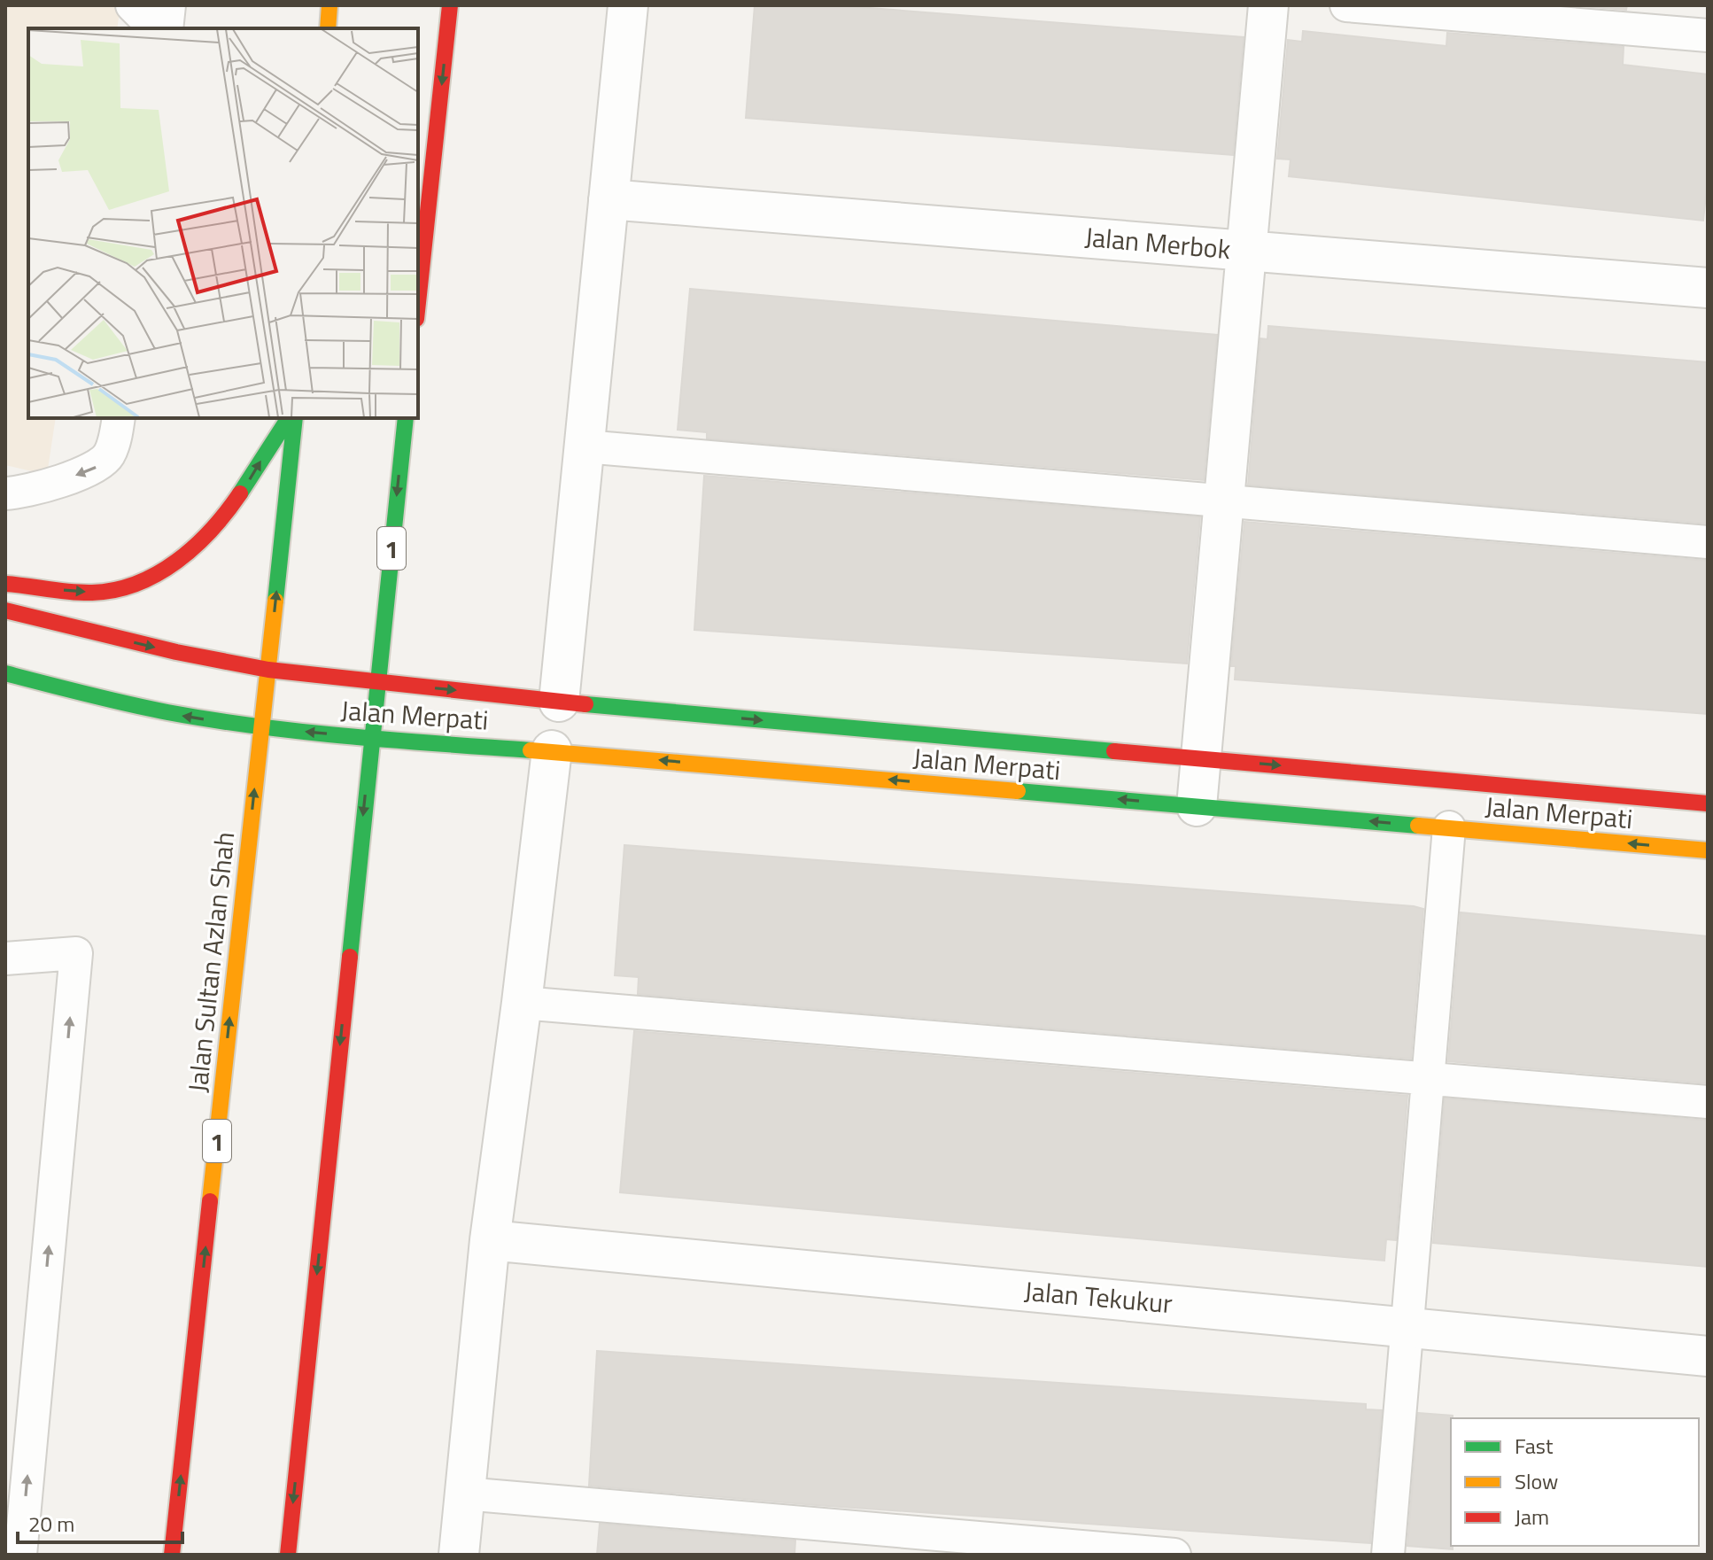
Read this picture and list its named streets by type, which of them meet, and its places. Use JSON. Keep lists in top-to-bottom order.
{
  "streets": {
    "main road": ["1", "Jalan Merpati", "Jalan Sultan Azlan Shah"],
    "street": ["Jalan Merbok", "Jalan Tekukur"]
  },
  "crossings": [
    ["1", "Jalan Merpati"],
    ["Jalan Merpati", "Jalan Sultan Azlan Shah"]
  ],
  "legend": ["Fast", "Slow", "Jam"],
  "scale_bar": "20 m"
}
